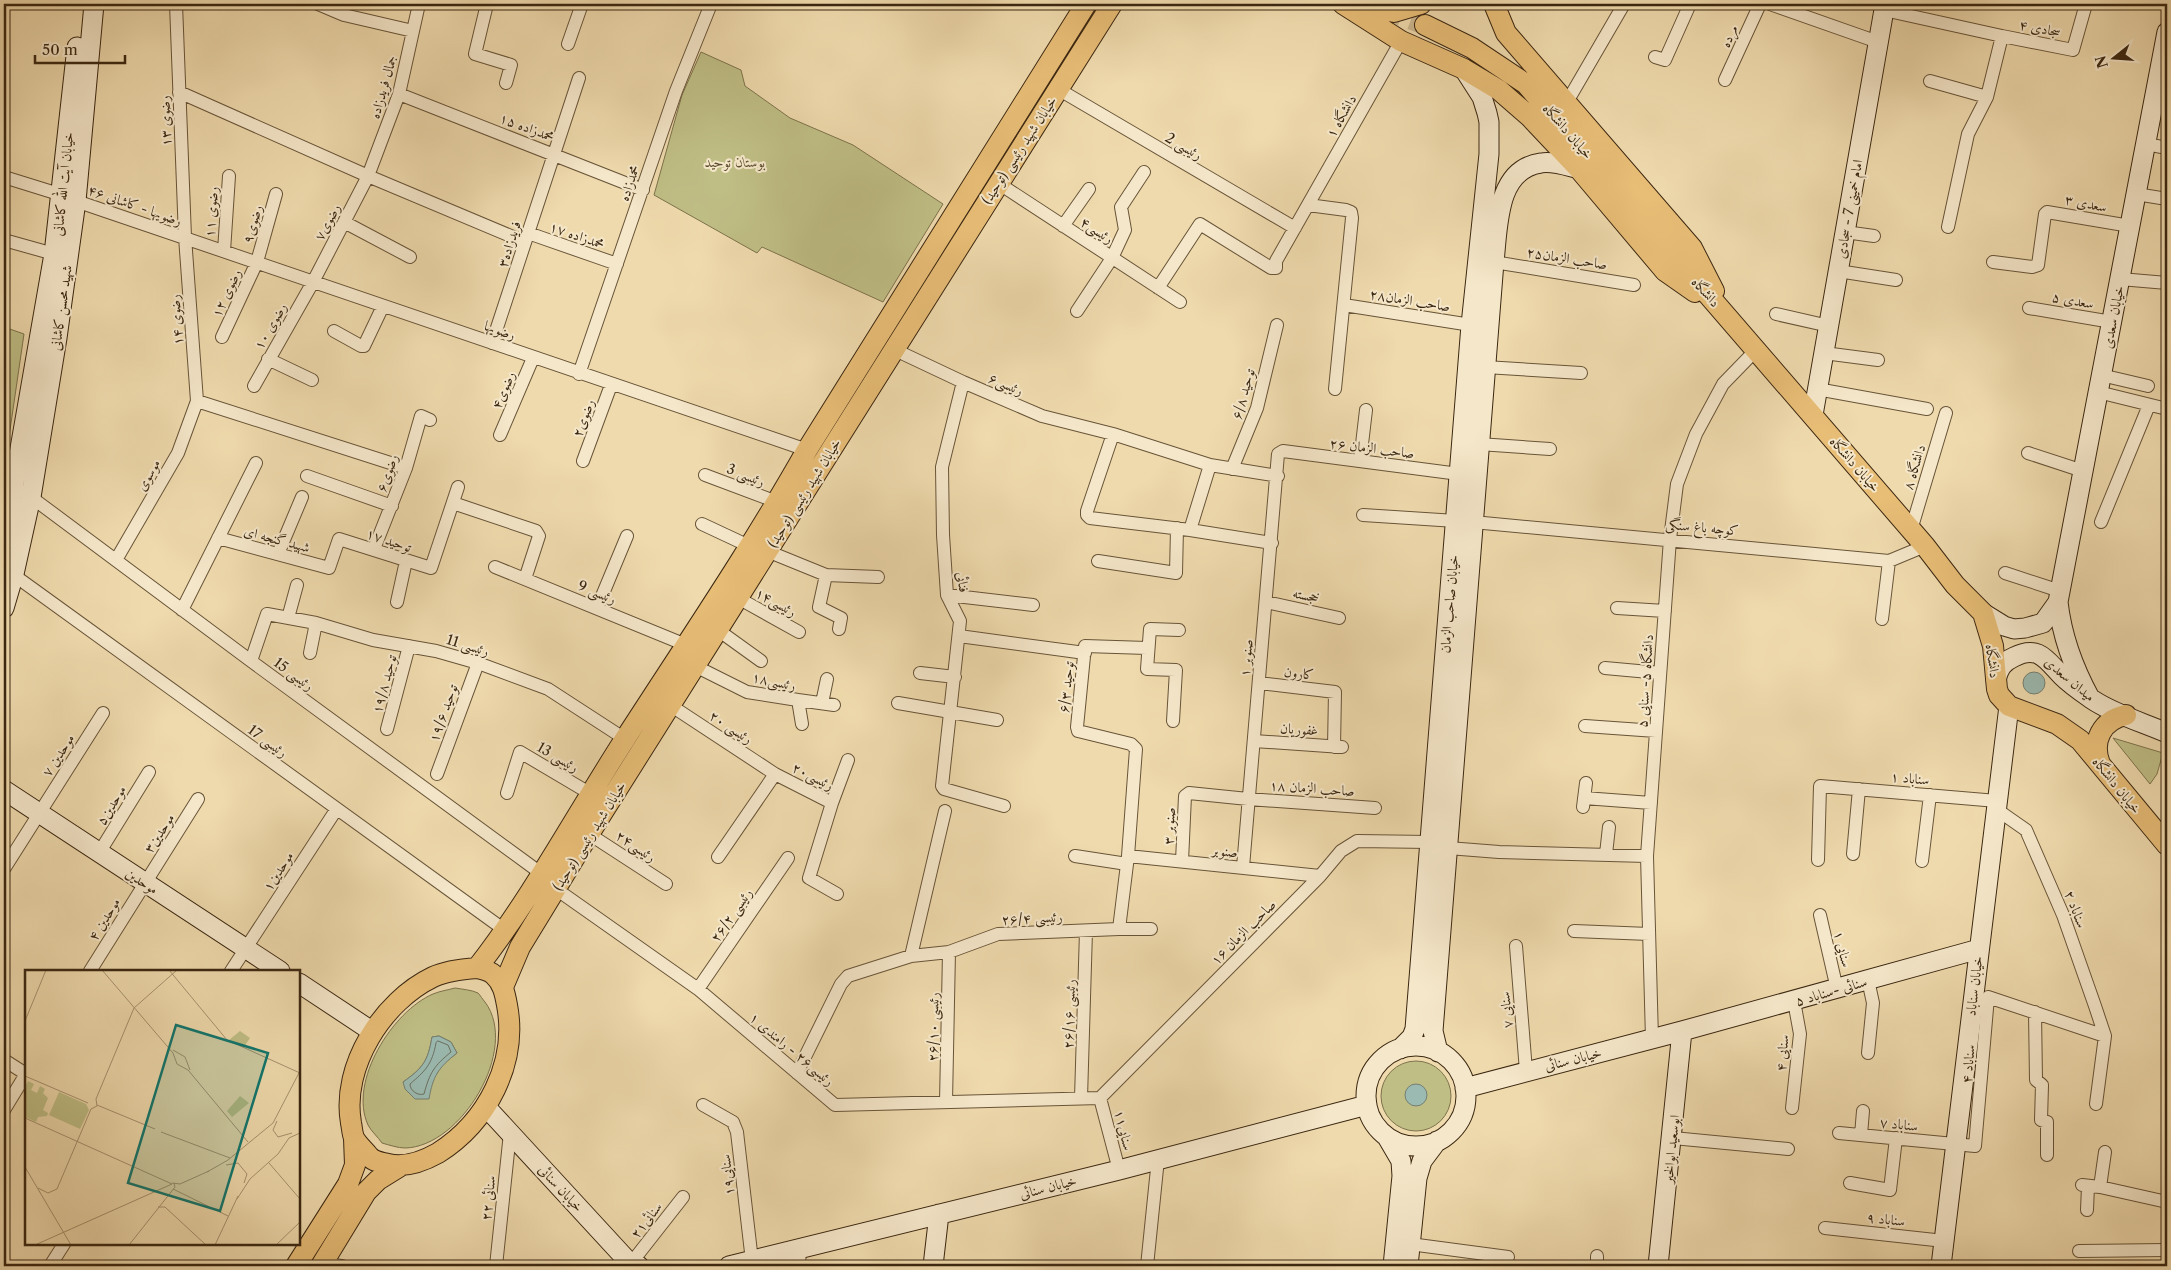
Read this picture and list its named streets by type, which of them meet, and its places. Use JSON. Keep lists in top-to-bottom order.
{
  "streets": {
    "main road": [
      "خیابان دانشگاه",
      "خیابان شهید رئیسی (توحید)",
      "خیابان آیت الله کاشانی",
      "امام خمینی 7 - سجادی",
      "دانشگاه",
      "شهید محسن کاشانی",
      "خیابان سعدی",
      "میدان سعدی",
      "موحدین",
      "خیابان سناباد",
      "سنائی -سناباد ۵",
      "خیابان سنائی",
      "ابوسعید ابوالخیر"
    ],
    "street": [
      "سجادی ۴",
      "مرده",
      "جمال فریدزاده",
      "دانشگاه ۱",
      "رضوی ۱۳",
      "محمدزاده ۱۵",
      "رئیسی 2",
      "محمدزاده",
      "سعدی ۳",
      "رضویها - کاشانی ۴۶",
      "رضوی ۱۱",
      "رضوی۷",
      "رضوی۹",
      "رئیسی۴",
      "محمدزاده ۱۷",
      "فریدزاده۳",
      "صاحب الزمان۲۵",
      "رضوی ۱۲",
      "صاحب الزمان۲۸",
      "سعدی ۵",
      "رضوی ۱۴",
      "رضوی ۱۰",
      "رضویها",
      "رئیسی۶",
      "رضوی۴",
      "توحید ۶/۸",
      "رضوی۲",
      "صاحب الزمان ۲۶",
      "دانشگاه ۸",
      "رضوی۶",
      "موسوی",
      "رئیسی 3",
      "کوچه باغ سنگی",
      "شهید گنجه ای",
      "توحید ۱۷",
      "فنائی",
      "رئیسی 9",
      "خجسته",
      "رئیسی۱۴",
      "رئیسی 11",
      "صنوبر ۱",
      "کارون",
      "رئیسی 15",
      "رئیسی۱۸",
      "دانشگاه ۵- سنایی ۵",
      "توحید ۱۹/۸",
      "توحید ۶/۳",
      "توحید ۱۹/۶",
      "رئیسی ۲۰",
      "غفوریان",
      "رئیسی 17",
      "موحدین ۷",
      "رئیسی 13",
      "رئیسی۲۰",
      "سناباد ۱",
      "صاحب الزمان ۱۸",
      "موحدین۵",
      "صنوبر ۳",
      "موحدین۳",
      "رئیسی۲۴",
      "صنوبر",
      "موحدین۱",
      "سناباد ۲",
      "رئیسی ۲۶/۲",
      "رئیسی ۲۶/۴",
      "موحدین ۴",
      "صاحب الزمان ۱۶",
      "سنایی ۱",
      "سنایی ۷",
      "رئیسی ۲۶/۱۶",
      "رئیسی ۲۶/۱۰",
      "رئیسی۲۶ - رامندی ۱",
      "سنایی ۴",
      "سناباد ۴",
      "سناباد ۷",
      "سنایی۱۱",
      "سنایی۱۹",
      "سنائی ۲۲",
      "سناباد ۹",
      "سنائی٢١"
    ]
  },
  "crossings": [
    ["سجادی ۴", "امام خمینی 7 - سجادی"],
    ["جمال فریدزاده", "محمدزاده ۱۵"],
    ["جمال فریدزاده", "رضوی۷"],
    ["جمال فریدزاده", "محمدزاده ۱۷"],
    ["دانشگاه ۱", "رئیسی 2"],
    ["دانشگاه ۱", "رئیسی۴"],
    ["رضوی ۱۳", "رضویها - کاشانی ۴۶"],
    ["رضوی ۱۳", "محمدزاده ۱۷"],
    ["رضوی ۱۳", "رضوی ۱۴"],
    ["رضوی ۱۳", "رضویها"],
    ["محمدزاده ۱۵", "محمدزاده"],
    ["محمدزاده ۱۵", "فریدزاده۳"],
    ["خیابان دانشگاه", "امام خمینی 7 - سجادی"],
    ["خیابان دانشگاه", "دانشگاه"],
    ["خیابان دانشگاه", "دانشگاه ۸"],
    ["خیابان دانشگاه", "کوچه باغ سنگی"],
    ["خیابان دانشگاه", "دانشگاه ۵- سنایی ۵"],
    ["خیابان دانشگاه", "خیابان سناباد"],
    ["رئیسی 2", "خیابان شهید رئیسی (توحید)"],
    ["خیابان شهید رئیسی (توحید)", "رئیسی۴"],
    ["خیابان شهید رئیسی (توحید)", "رضویها"],
    ["خیابان شهید رئیسی (توحید)", "رئیسی۶"],
    ["خیابان شهید رئیسی (توحید)", "رئیسی 3"],
    ["خیابان شهید رئیسی (توحید)", "رئیسی 9"],
    ["خیابان شهید رئیسی (توحید)", "رئیسی۱۴"],
    ["خیابان شهید رئیسی (توحید)", "رئیسی 11"],
    ["خیابان شهید رئیسی (توحید)", "رئیسی 15"],
    ["خیابان شهید رئیسی (توحید)", "رئیسی۱۸"],
    ["خیابان شهید رئیسی (توحید)", "رئیسی ۲۰"],
    ["خیابان شهید رئیسی (توحید)", "رئیسی 17"],
    ["خیابان شهید رئیسی (توحید)", "رئیسی 13"],
    ["خیابان شهید رئیسی (توحید)", "رئیسی۲۴"],
    ["خیابان شهید رئیسی (توحید)", "رئیسی۲۶ - رامندی ۱"],
    ["خیابان شهید رئیسی (توحید)", "خیابان سنائی"],
    ["محمدزاده", "محمدزاده ۱۷"],
    ["محمدزاده", "رضویها"],
    ["خیابان آیت الله کاشانی", "رضویها - کاشانی ۴۶"],
    ["خیابان آیت الله کاشانی", "شهید محسن کاشانی"],
    ["خیابان آیت الله کاشانی", "رئیسی 15"],
    ["سعدی ۳", "خیابان سعدی"],
    ["رضویها - کاشانی ۴۶", "شهید محسن کاشانی"],
    ["رضویها - کاشانی ۴۶", "رضوی ۱۴"],
    ["رضویها - کاشانی ۴۶", "رضویها"],
    ["رضوی ۱۱", "رضویها"],
    ["رضوی۷", "محمدزاده ۱۷"],
    ["رضوی۷", "رضوی ۱۰"],
    ["رضوی۷", "رضویها"],
    ["رضوی۹", "رضوی ۱۲"],
    ["رضوی۹", "رضویها"],
    ["محمدزاده ۱۷", "فریدزاده۳"],
    ["فریدزاده۳", "رضویها"],
    ["دانشگاه", "میدان سعدی"],
    ["دانشگاه", "خیابان سناباد"],
    ["رضوی ۱۲", "رضویها"],
    ["سعدی ۵", "خیابان سعدی"],
    ["شهید محسن کاشانی", "رئیسی 15"],
    ["شهید محسن کاشانی", "رئیسی 17"],
    ["رضوی ۱۴", "رضویها"],
    ["رضوی ۱۴", "موسوی"],
    ["رضوی ۱۰", "رضویها"],
    ["رضویها", "رضوی۴"],
    ["رضویها", "رضوی۲"],
    ["رئیسی۶", "توحید ۶/۸"],
    ["رئیسی۶", "فنائی"],
    ["رئیسی۶", "صنوبر ۱"],
    ["صاحب الزمان ۲۶", "صنوبر ۱"],
    ["رضوی۶", "توحید ۱۷"],
    ["موسوی", "رئیسی 15"],
    ["کوچه باغ سنگی", "دانشگاه ۵- سنایی ۵"],
    ["شهید گنجه ای", "توحید ۱۷"],
    ["شهید گنجه ای", "رئیسی 15"],
    ["خجسته", "صنوبر ۱"],
    ["رئیسی 11", "رئیسی 15"],
    ["رئیسی 11", "توحید ۱۹/۸"],
    ["رئیسی 11", "توحید ۱۹/۶"],
    ["صنوبر ۱", "کارون"],
    ["صنوبر ۱", "غفوریان"],
    ["صنوبر ۱", "صاحب الزمان ۱۸"],
    ["صنوبر ۱", "صنوبر"],
    ["کارون", "غفوریان"],
    ["دانشگاه ۵- سنایی ۵", "صاحب الزمان ۱۶"],
    ["دانشگاه ۵- سنایی ۵", "خیابان سنائی"],
    ["توحید ۶/۳", "صنوبر"],
    ["رئیسی ۲۰", "رئیسی۲۰"],
    ["رئیسی 17", "موحدین۱"],
    ["موحدین ۷", "موحدین"],
    ["سناباد ۱", "سناباد ۲"],
    ["سناباد ۱", "خیابان سناباد"],
    ["صاحب الزمان ۱۸", "صنوبر ۳"],
    ["موحدین۵", "موحدین"],
    ["صنوبر ۳", "صنوبر"],
    ["موحدین۳", "موحدین"],
    ["موحدین۳", "موحدین ۴"],
    ["صنوبر", "صاحب الزمان ۱۶"],
    ["موحدین۱", "موحدین"],
    ["موحدین", "موحدین ۴"],
    ["سناباد ۲", "خیابان سناباد"],
    ["سناباد ۲", "سناباد ۴"],
    ["رئیسی ۲۶/۲", "رئیسی۲۶ - رامندی ۱"],
    ["رئیسی ۲۶/۴", "رئیسی ۲۶/۱۶"],
    ["رئیسی ۲۶/۴", "رئیسی ۲۶/۱۰"],
    ["رئیسی ۲۶/۴", "رئیسی۲۶ - رامندی ۱"],
    ["صاحب الزمان ۱۶", "رئیسی۲۶ - رامندی ۱"],
    ["صاحب الزمان ۱۶", "سنایی۱۱"],
    ["سنایی ۱", "سنائی -سناباد ۵"],
    ["خیابان سناباد", "سنائی -سناباد ۵"],
    ["خیابان سناباد", "سناباد ۴"],
    ["خیابان سناباد", "سناباد ۷"],
    ["خیابان سناباد", "سناباد ۹"],
    ["سنائی -سناباد ۵", "سنایی ۴"],
    ["سنائی -سناباد ۵", "خیابان سنائی"],
    ["سنائی -سناباد ۵", "ابوسعید ابوالخیر"],
    ["سنایی ۷", "خیابان سنائی"],
    ["رئیسی ۲۶/۱۶", "رئیسی۲۶ - رامندی ۱"],
    ["رئیسی ۲۶/۱۰", "رئیسی۲۶ - رامندی ۱"],
    ["رئیسی۲۶ - رامندی ۱", "سنایی۱۱"],
    ["خیابان سنائی", "سنایی۱۱"],
    ["خیابان سنائی", "ابوسعید ابوالخیر"],
    ["خیابان سنائی", "سنایی۱۹"],
    ["خیابان سنائی", "سنائی ۲۲"],
    ["خیابان سنائی", "سنائی٢١"],
    ["سناباد ۴", "سناباد ۷"]
  ],
  "parks": ["بوستان توحید"],
  "scale_bar": "50 m",
  "north": "left"
}
